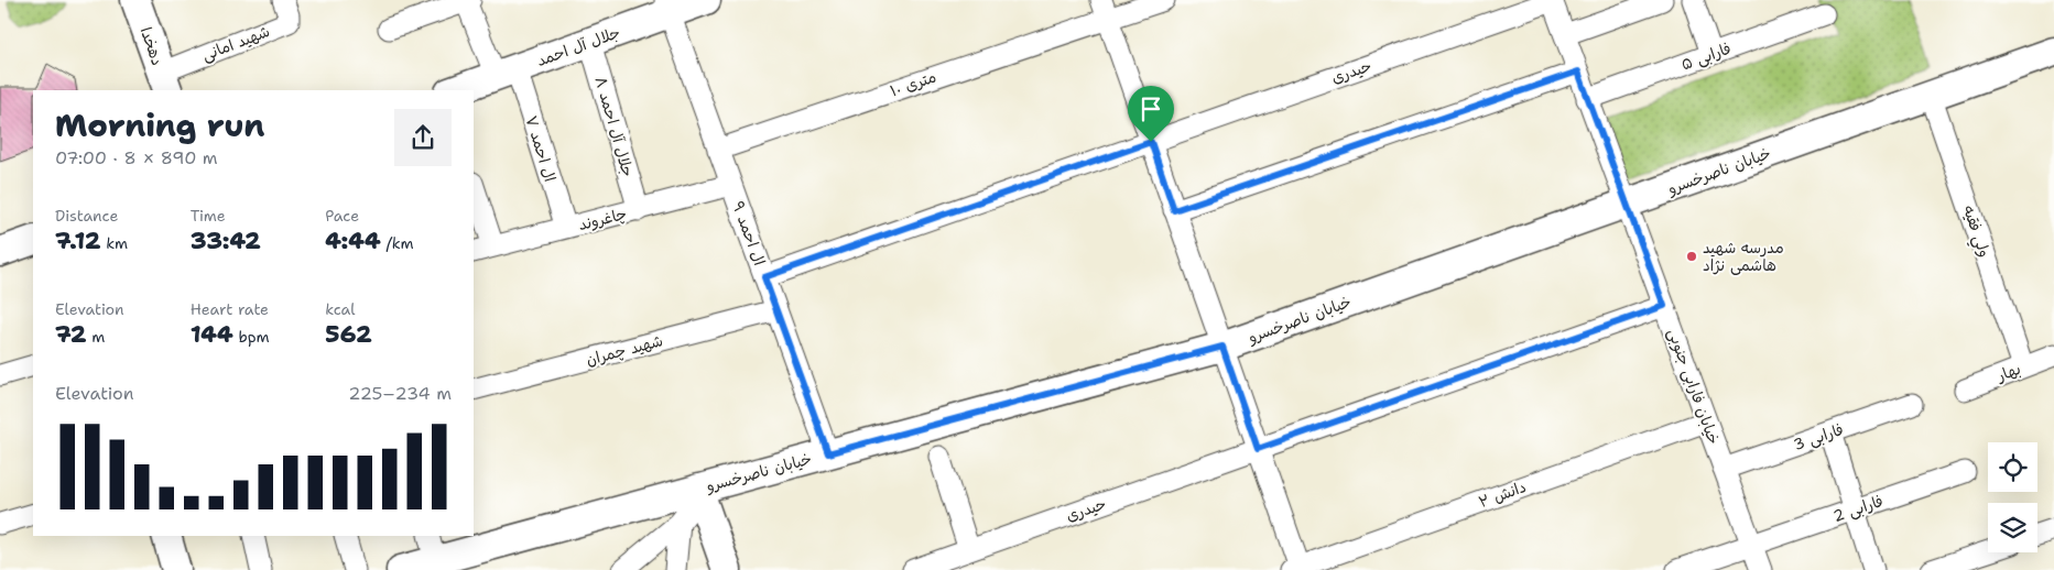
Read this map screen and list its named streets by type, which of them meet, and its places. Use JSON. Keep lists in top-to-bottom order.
{
  "streets": {
    "street": [
      "شهید امانی",
      "دهخدا",
      "جلال آل احمد",
      "فارابی ۵",
      "حیدری",
      "۱۰ متری",
      "جلال آل احمد ۸",
      "ال احمد ۷",
      "خیابان ناصرخسرو",
      "چاغروند",
      "ولي فقيه",
      "ال احمد ۹",
      "شهید چمران",
      "بهار",
      "خیابان فارابی جنوبی",
      "فارابی 3",
      "دانش ۲",
      "فارابی 2"
    ]
  },
  "crossings": [
    ["شهید امانی", "دهخدا"],
    ["جلال آل احمد", "جلال آل احمد ۸"],
    ["جلال آل احمد", "ال احمد ۷"],
    ["جلال آل احمد", "ال احمد ۹"],
    ["فارابی ۵", "خیابان فارابی جنوبی"],
    ["حیدری", "ال احمد ۹"],
    ["حیدری", "خیابان فارابی جنوبی"],
    ["۱۰ متری", "ال احمد ۹"],
    ["جلال آل احمد ۸", "چاغروند"],
    ["ال احمد ۷", "چاغروند"],
    ["خیابان ناصرخسرو", "ولي فقيه"],
    ["خیابان ناصرخسرو", "ال احمد ۹"],
    ["خیابان ناصرخسرو", "خیابان فارابی جنوبی"],
    ["چاغروند", "ال احمد ۹"],
    ["ولي فقيه", "بهار"],
    ["ال احمد ۹", "شهید چمران"],
    ["خیابان فارابی جنوبی", "فارابی 3"],
    ["خیابان فارابی جنوبی", "دانش ۲"],
    ["خیابان فارابی جنوبی", "فارابی 2"]
  ],
  "places": ["مدرسه شهید ه‍اشمی نژاد"],
  "page": {
    "heading": ["Morning run", "07:00 · 8 × 890 m"],
    "stats": [
      ["Distance", "7.12 km"],
      ["Time", "33:42"],
      ["Pace", "4:44 /km"],
      ["Elevation", "72 m"],
      ["Heart rate", "144 bpm"],
      ["kcal", "562"]
    ],
    "chart": ["Elevation", "225–234 m"]
  }
}
